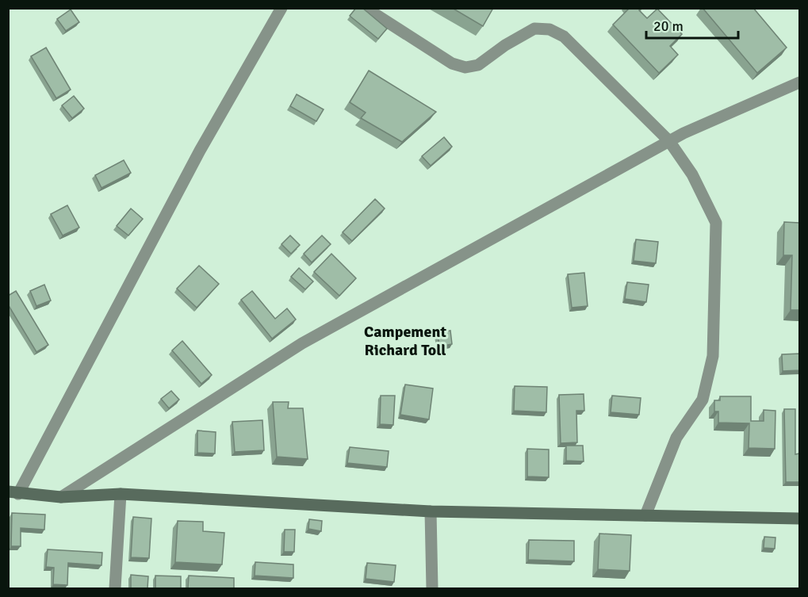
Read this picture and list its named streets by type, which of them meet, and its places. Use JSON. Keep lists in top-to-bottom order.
{
  "districts": ["Campement Richard Toll"],
  "scale_bar": "20 m"
}
